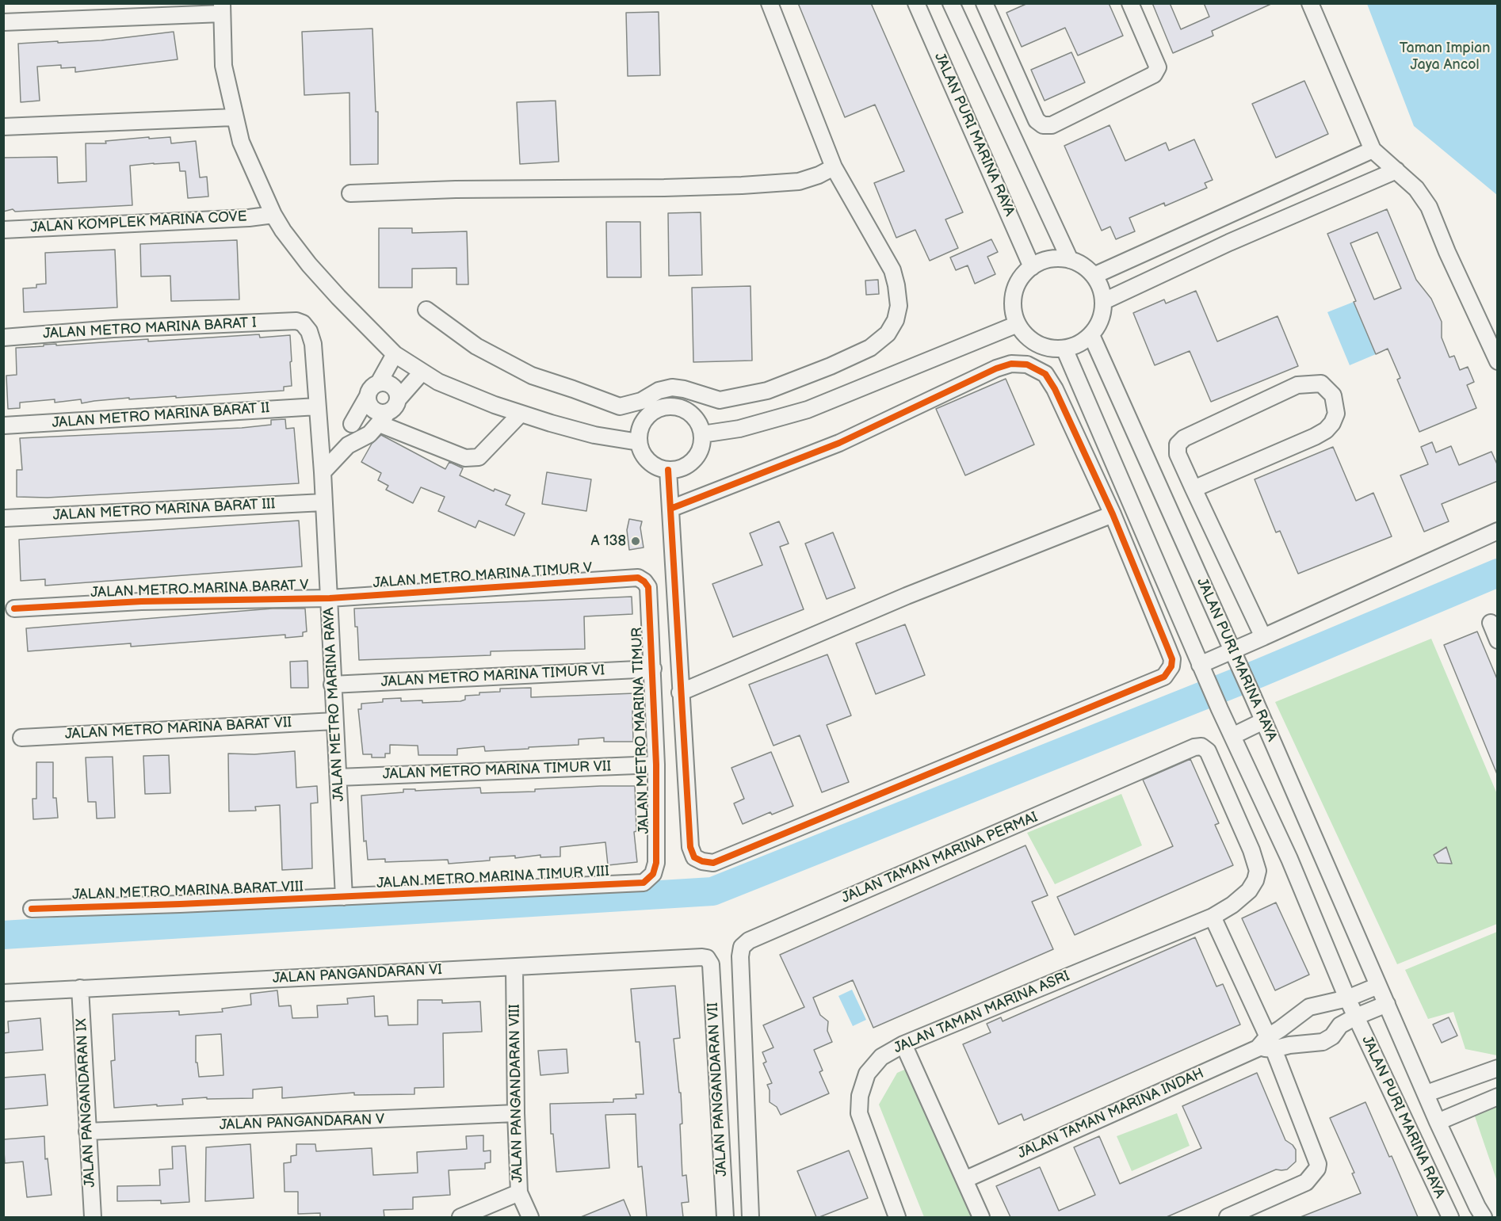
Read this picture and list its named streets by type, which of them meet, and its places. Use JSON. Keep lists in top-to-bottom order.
{
  "streets": {
    "street": [
      "JALAN PURI MARINA RAYA",
      "JALAN KOMPLEK MARINA COVE",
      "JALAN METRO MARINA BARAT I",
      "JALAN METRO MARINA BARAT II",
      "JALAN METRO MARINA BARAT III",
      "JALAN METRO MARINA TIMUR V",
      "JALAN METRO MARINA BARAT V",
      "JALAN METRO MARINA TIMUR VI",
      "JALAN METRO MARINA RAYA",
      "JALAN METRO MARINA BARAT VII",
      "JALAN METRO MARINA TIMUR",
      "JALAN METRO MARINA TIMUR VII",
      "JALAN TAMAN MARINA PERMAI",
      "JALAN METRO MARINA TIMUR VIII",
      "JALAN METRO MARINA BARAT VIII",
      "JALAN PANGANDARAN VI",
      "JALAN TAMAN MARINA ASRI",
      "JALAN PANGANDARAN VII",
      "JALAN PANGANDARAN VIII",
      "JALAN PANGANDARAN IX",
      "JALAN TAMAN MARINA INDAH",
      "JALAN PANGANDARAN V"
    ]
  },
  "crossings": [
    ["JALAN PURI MARINA RAYA", "JALAN TAMAN MARINA INDAH"],
    ["JALAN METRO MARINA BARAT I", "JALAN METRO MARINA RAYA"],
    ["JALAN METRO MARINA BARAT II", "JALAN METRO MARINA RAYA"],
    ["JALAN METRO MARINA BARAT III", "JALAN METRO MARINA RAYA"],
    ["JALAN METRO MARINA TIMUR V", "JALAN METRO MARINA BARAT V"],
    ["JALAN METRO MARINA TIMUR V", "JALAN METRO MARINA RAYA"],
    ["JALAN METRO MARINA TIMUR V", "JALAN METRO MARINA TIMUR"],
    ["JALAN METRO MARINA BARAT V", "JALAN METRO MARINA RAYA"],
    ["JALAN METRO MARINA TIMUR VI", "JALAN METRO MARINA RAYA"],
    ["JALAN METRO MARINA TIMUR VI", "JALAN METRO MARINA TIMUR"],
    ["JALAN METRO MARINA RAYA", "JALAN METRO MARINA BARAT VII"],
    ["JALAN METRO MARINA RAYA", "JALAN METRO MARINA TIMUR VII"],
    ["JALAN METRO MARINA RAYA", "JALAN METRO MARINA TIMUR VIII"],
    ["JALAN METRO MARINA RAYA", "JALAN METRO MARINA BARAT VIII"],
    ["JALAN METRO MARINA TIMUR", "JALAN METRO MARINA TIMUR VII"],
    ["JALAN METRO MARINA TIMUR", "JALAN METRO MARINA TIMUR VIII"],
    ["JALAN TAMAN MARINA PERMAI", "JALAN TAMAN MARINA ASRI"],
    ["JALAN METRO MARINA TIMUR VIII", "JALAN METRO MARINA BARAT VIII"],
    ["JALAN PANGANDARAN VI", "JALAN PANGANDARAN VII"],
    ["JALAN PANGANDARAN VI", "JALAN PANGANDARAN VIII"],
    ["JALAN PANGANDARAN VI", "JALAN PANGANDARAN IX"],
    ["JALAN PANGANDARAN VIII", "JALAN PANGANDARAN V"],
    ["JALAN PANGANDARAN IX", "JALAN PANGANDARAN V"]
  ],
  "parks": ["Taman Impian Jaya Ancol"],
  "places": ["A 138"]
}
